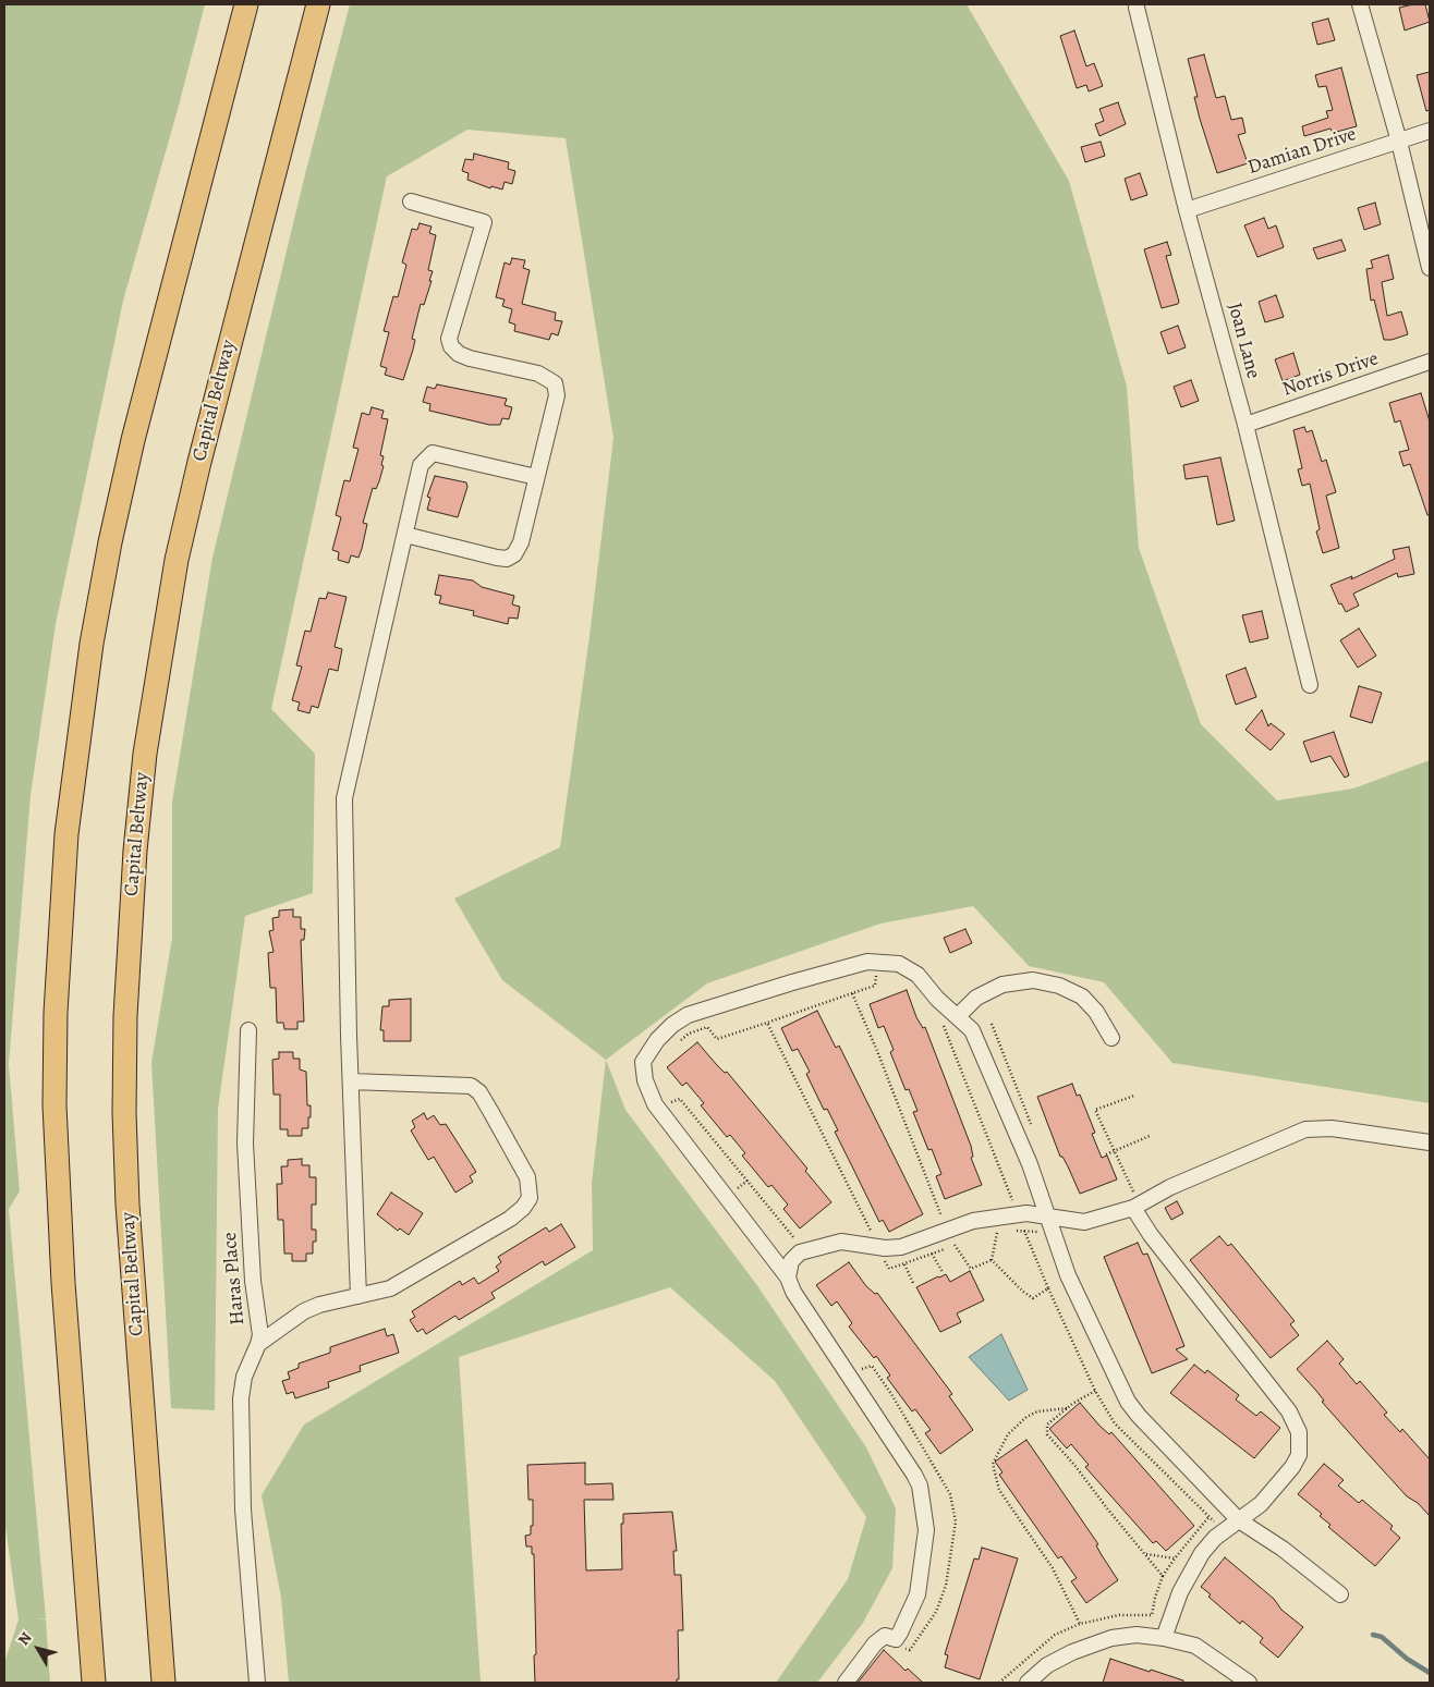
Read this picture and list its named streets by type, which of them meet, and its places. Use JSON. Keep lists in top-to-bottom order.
{
  "streets": {
    "highway": ["Capital Beltway"],
    "street": [
      "Damian Drive",
      "Joan Lane",
      "Norris Drive",
      "Haras Place"
    ]
  },
  "crossings": [
    ["Damian Drive", "Joan Lane"],
    ["Joan Lane", "Norris Drive"]
  ],
  "north": "top left"
}
